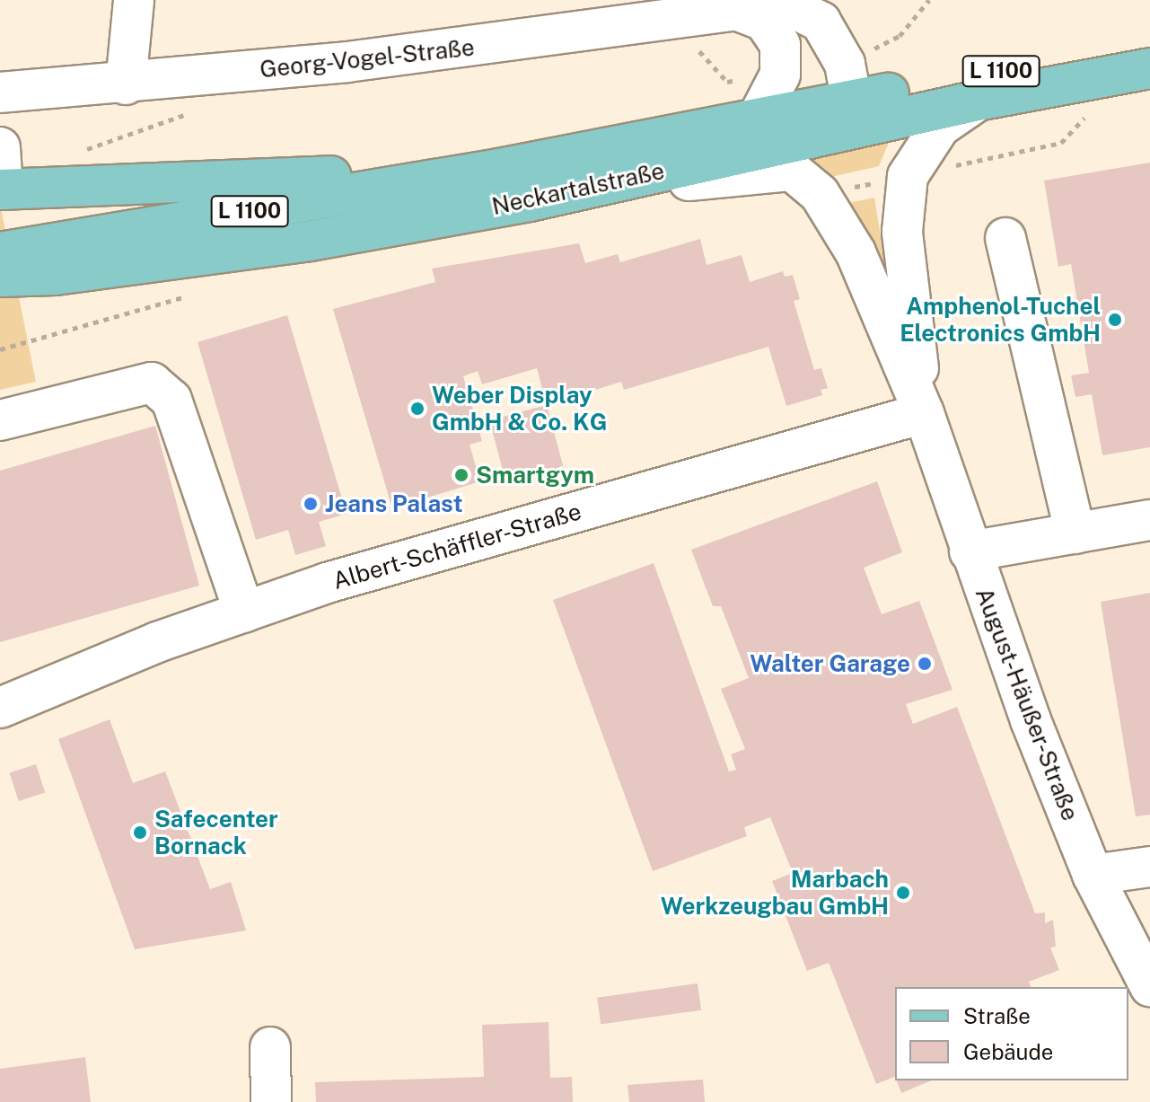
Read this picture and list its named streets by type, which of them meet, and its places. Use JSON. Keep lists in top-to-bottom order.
{
  "streets": {
    "main road": ["L 1100", "Neckartalstraße"],
    "street": ["Georg-Vogel-Straße", "Albert-Schäffler-Straße", "August-Häußer-Straße"]
  },
  "crossings": [
    ["Georg-Vogel-Straße", "Neckartalstraße"],
    ["Neckartalstraße", "August-Häußer-Straße"],
    ["Albert-Schäffler-Straße", "August-Häußer-Straße"]
  ],
  "places": [
    "Amphenol-Tuchel Electronics GmbH",
    "Weber Display GmbH & Co. KG",
    "Smartgym",
    "Jeans Palast",
    "Walter Garage",
    "Safecenter Bornack",
    "Marbach Werkzeugbau GmbH"
  ],
  "legend": ["Straße", "Gebäude"]
}
